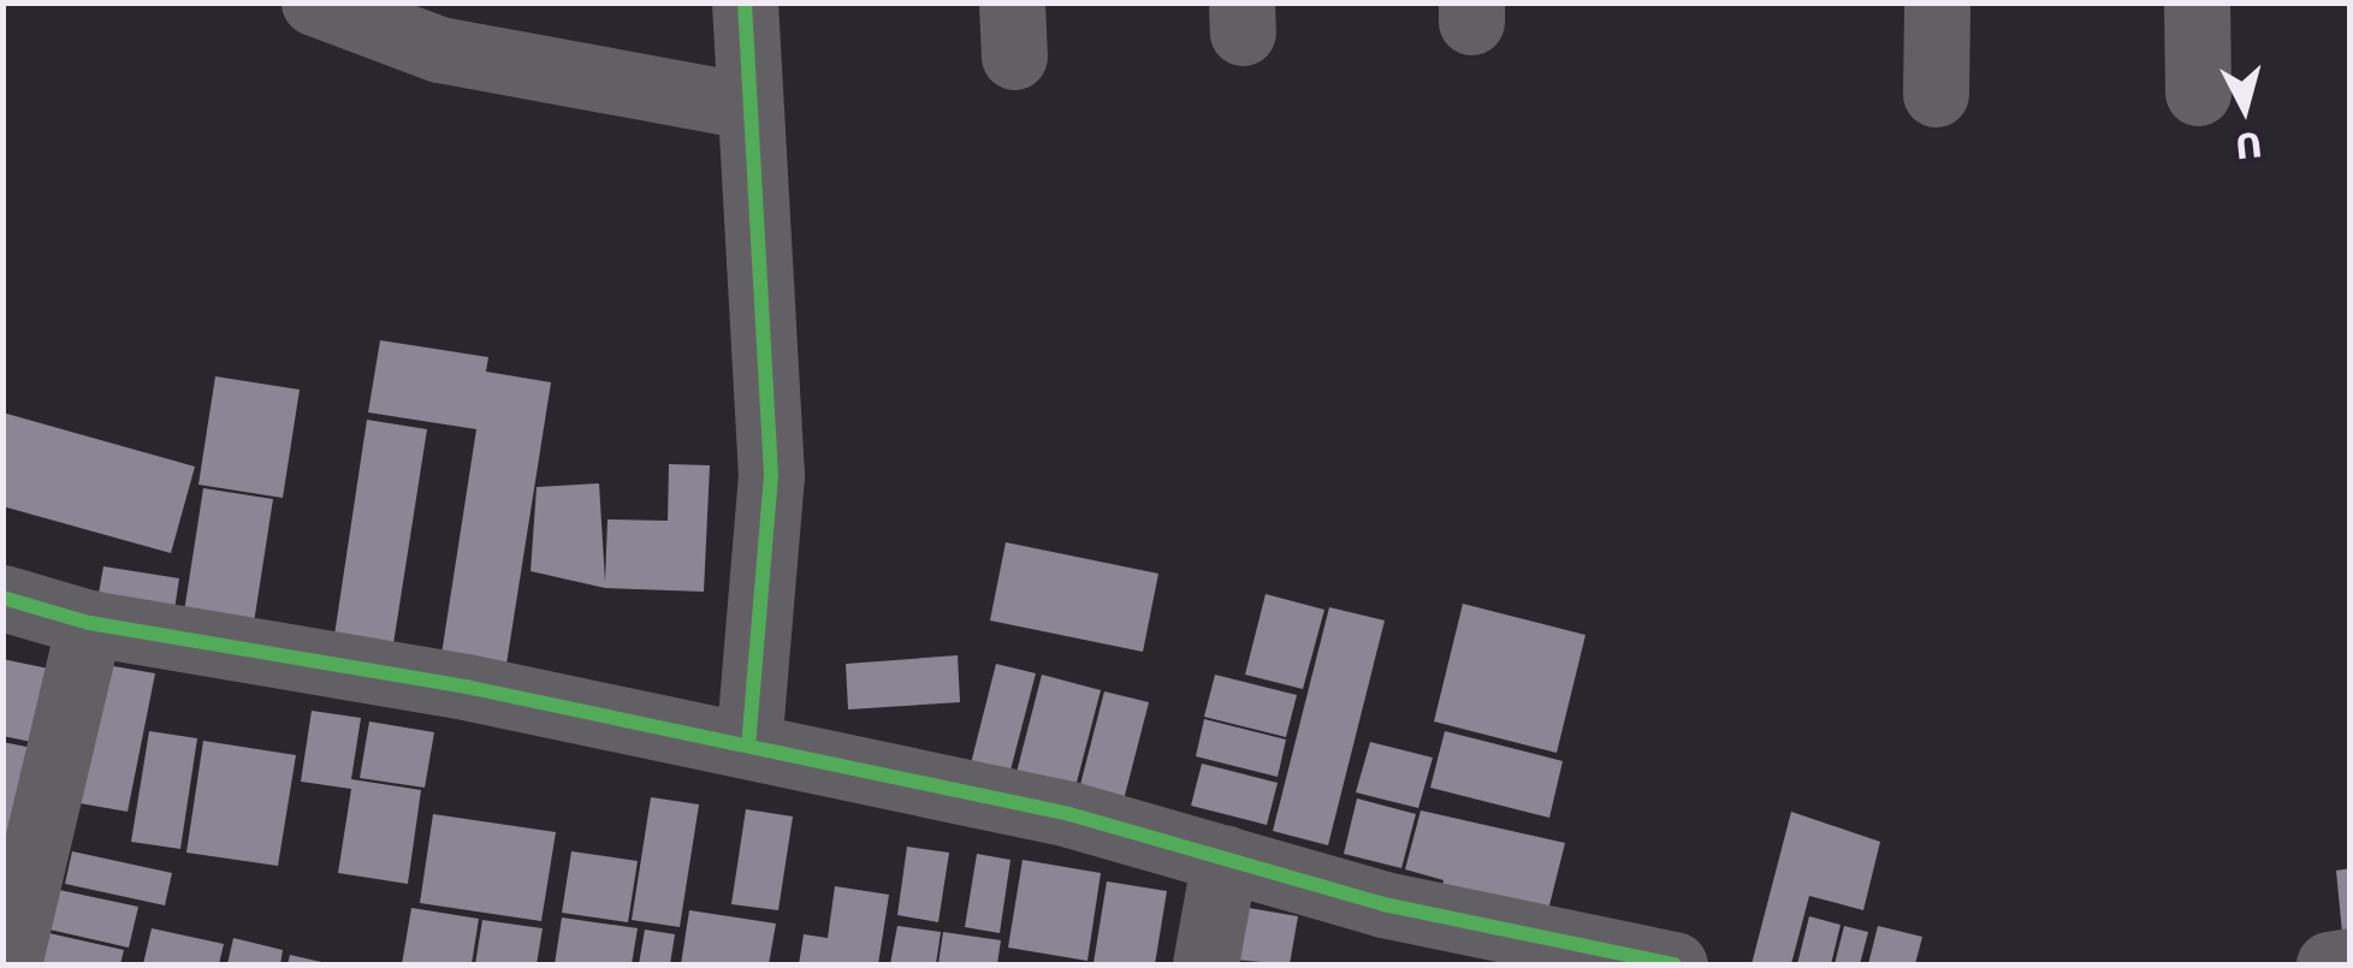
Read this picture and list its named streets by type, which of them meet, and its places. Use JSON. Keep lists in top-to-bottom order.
{
  "north": "bottom"
}
